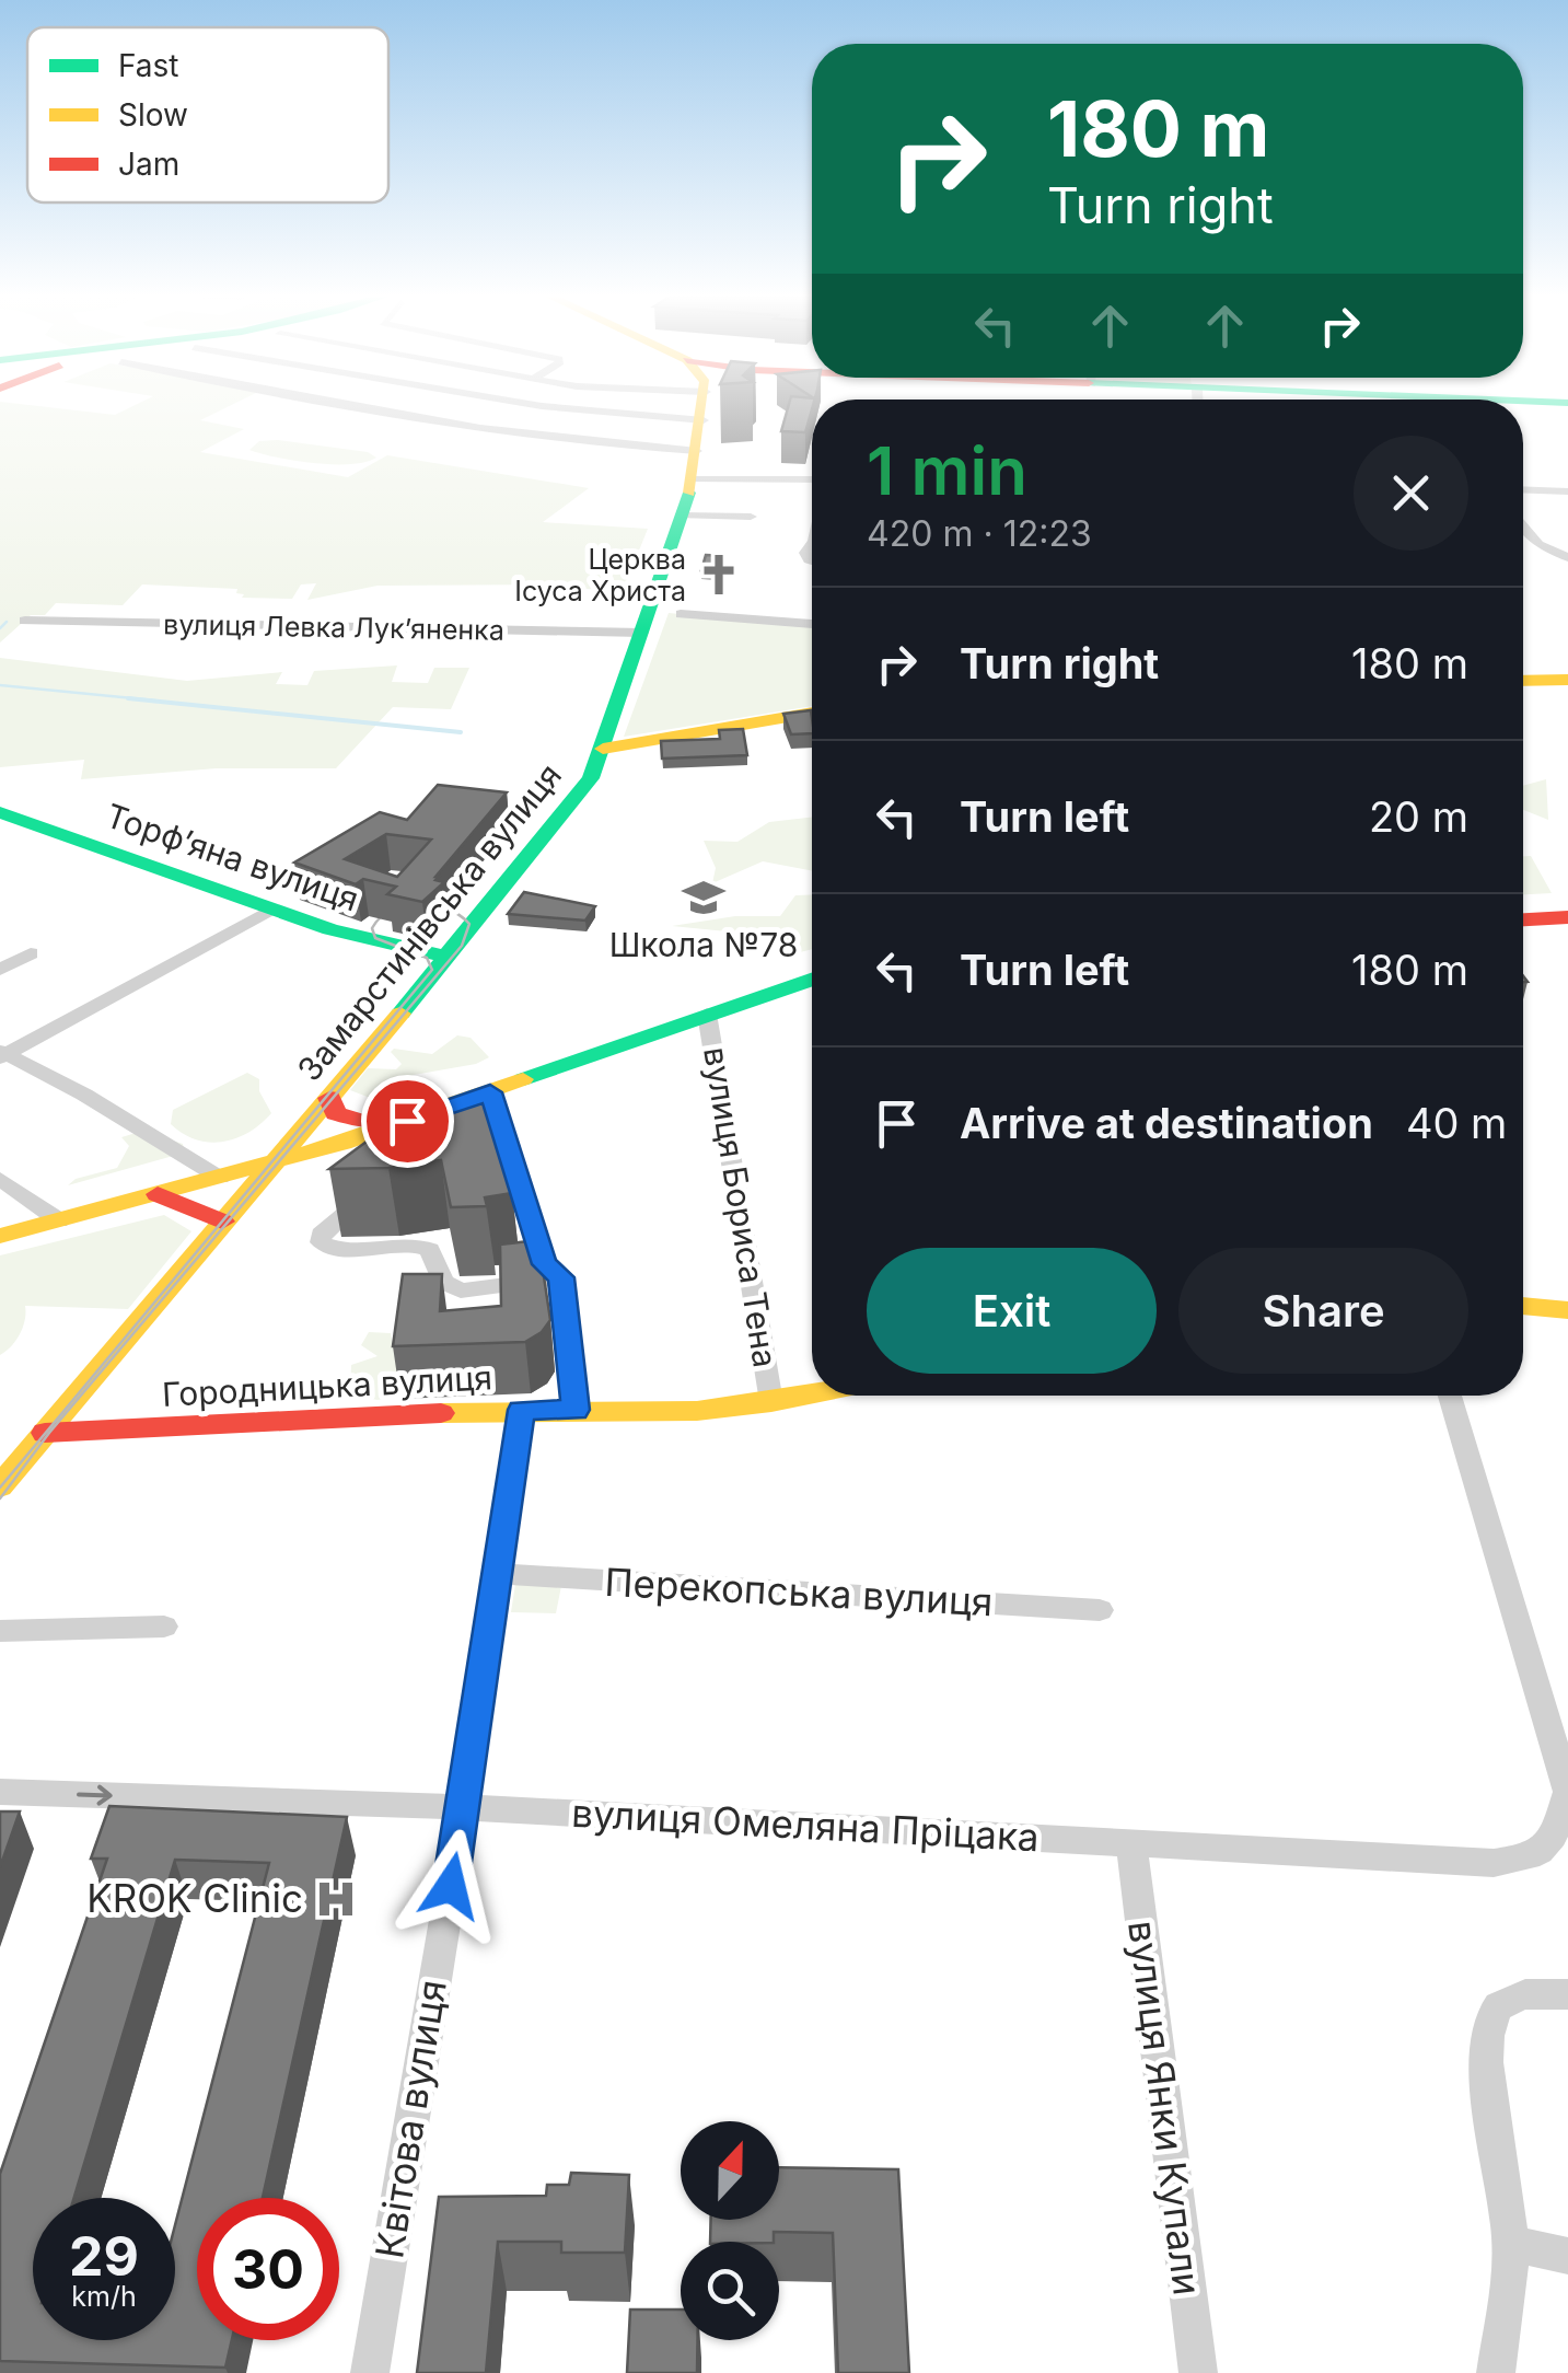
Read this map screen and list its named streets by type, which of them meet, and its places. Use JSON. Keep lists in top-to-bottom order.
{
  "streets": {
    "main road": ["Торфʼяна вулиця", "Замарстинівська вулиця", "Городницька вулиця"],
    "street": [
      "вулиця Левка Лукʼяненка",
      "вулиця Бориса Тена",
      "Перекопська вулиця",
      "вулиця Омеляна Пріцака",
      "вулиця Янки Купали",
      "Квітова вулиця"
    ]
  },
  "crossings": [
    ["вулиця Левка Лукʼяненка", "Замарстинівська вулиця"],
    ["Торфʼяна вулиця", "Замарстинівська вулиця"],
    ["Замарстинівська вулиця", "Городницька вулиця"],
    ["вулиця Бориса Тена", "Городницька вулиця"],
    ["Городницька вулиця", "Квітова вулиця"],
    ["Перекопська вулиця", "Квітова вулиця"],
    ["вулиця Омеляна Пріцака", "вулиця Янки Купали"],
    ["вулиця Омеляна Пріцака", "Квітова вулиця"]
  ],
  "places": {
    "church": ["Церква Ісуса Христа"],
    "school or university": ["Школа №78"],
    "hospital": ["KROK Clinic"]
  },
  "legend": ["Fast", "Slow", "Jam"],
  "north": "top",
  "page": {
    "turn": ["180 m", "Turn right"],
    "heading": ["1 min", "420 m · 12:23"],
    "list": [
      {
        "name": "Turn right",
        "value": "180 m"
      },
      {
        "name": "Turn left",
        "value": "20 m"
      },
      {
        "name": "Turn left",
        "value": "180 m"
      },
      {
        "name": "Arrive at destination",
        "value": "40 m"
      }
    ],
    "buttons": ["Exit", "Share"],
    "speed": "29 km/h",
    "limit": "30"
  }
}
